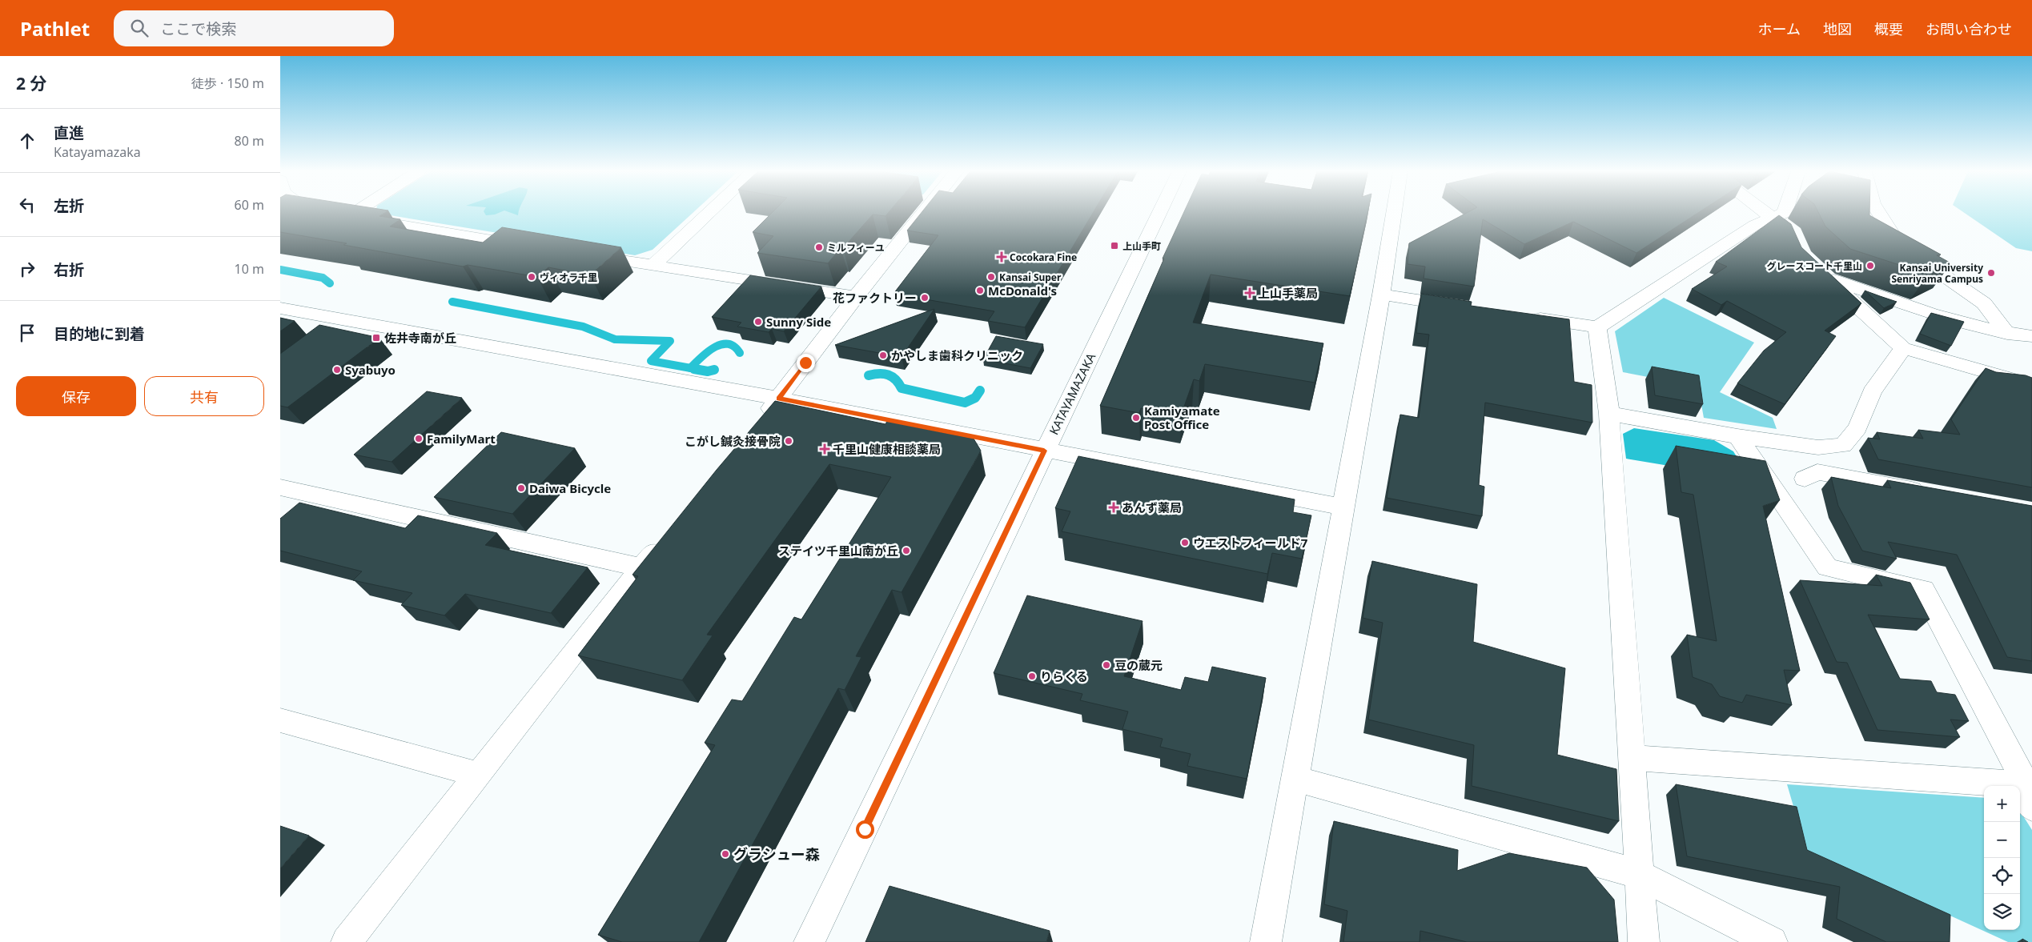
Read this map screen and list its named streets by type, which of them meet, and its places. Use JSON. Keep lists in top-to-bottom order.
{
  "streets": {
    "street": ["KATAYAMAZAKA"]
  },
  "places": {
    "transit": ["上山手町", "佐井寺南が丘"],
    "other": [
      "ミルフィーユ",
      "グレースコート千里山",
      "Kansai University Senriyama Campus",
      "ヴィオラ千里",
      "Kansai Super",
      "McDonald's",
      "花ファクトリー",
      "Sunny Side",
      "かやしま歯科クリニック",
      "Syabuyo",
      "Kamiyamate Post Office",
      "FamilyMart",
      "こがし鍼灸接骨院",
      "Daiwa Bicycle",
      "ウエストフィールド7",
      "ステイツ千里山南が丘",
      "豆の蔵元",
      "りらくる",
      "グラシュー森"
    ],
    "health": [
      "Cocokara Fine",
      "上山手薬局",
      "千里山健康相談薬局",
      "あんず薬局"
    ]
  },
  "page": {
    "header": "Pathlet",
    "search": "ここで検索",
    "nav": [
      "ホーム",
      "地図",
      "概要",
      "お問い合わせ"
    ],
    "heading": ["2 分", "徒歩 · 150 m"],
    "list": [
      ["直進", "Katayamazaka", "80 m"],
      ["左折", "60 m"],
      ["右折", "10 m"],
      "目的地に到着"
    ],
    "buttons": ["保存", "共有"],
    "map_buttons": ["+", "−"]
  }
}
